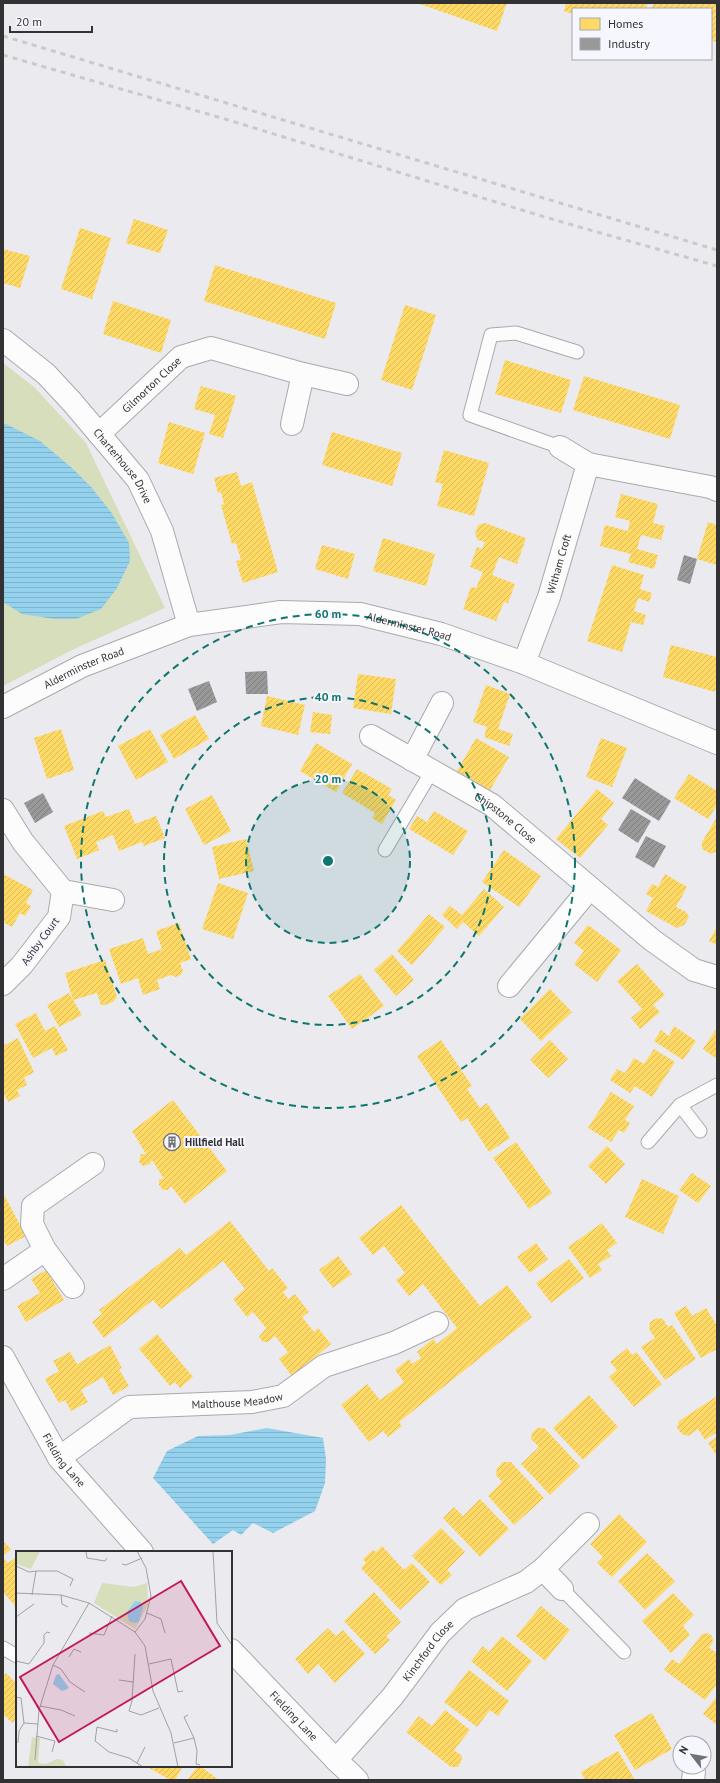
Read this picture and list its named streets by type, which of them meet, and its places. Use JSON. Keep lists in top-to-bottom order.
{
  "streets": {
    "street": [
      "Gilmorton Close",
      "Charterhouse Drive",
      "Witham Croft",
      "Alderminster Road",
      "Chipstone Close",
      "Ashby Court",
      "Malthouse Meadow",
      "Fielding Lane",
      "Kinchford Close"
    ]
  },
  "crossings": [
    ["Gilmorton Close", "Charterhouse Drive"],
    ["Charterhouse Drive", "Alderminster Road"],
    ["Witham Croft", "Alderminster Road"],
    ["Malthouse Meadow", "Fielding Lane"],
    ["Fielding Lane", "Kinchford Close"]
  ],
  "places": {
    "building": ["Hillfield Hall"]
  },
  "legend": ["Homes", "Industry"],
  "scale_bar": "20 m",
  "north": "top left",
  "rings": ["60 m", "40 m", "20 m"]
}
